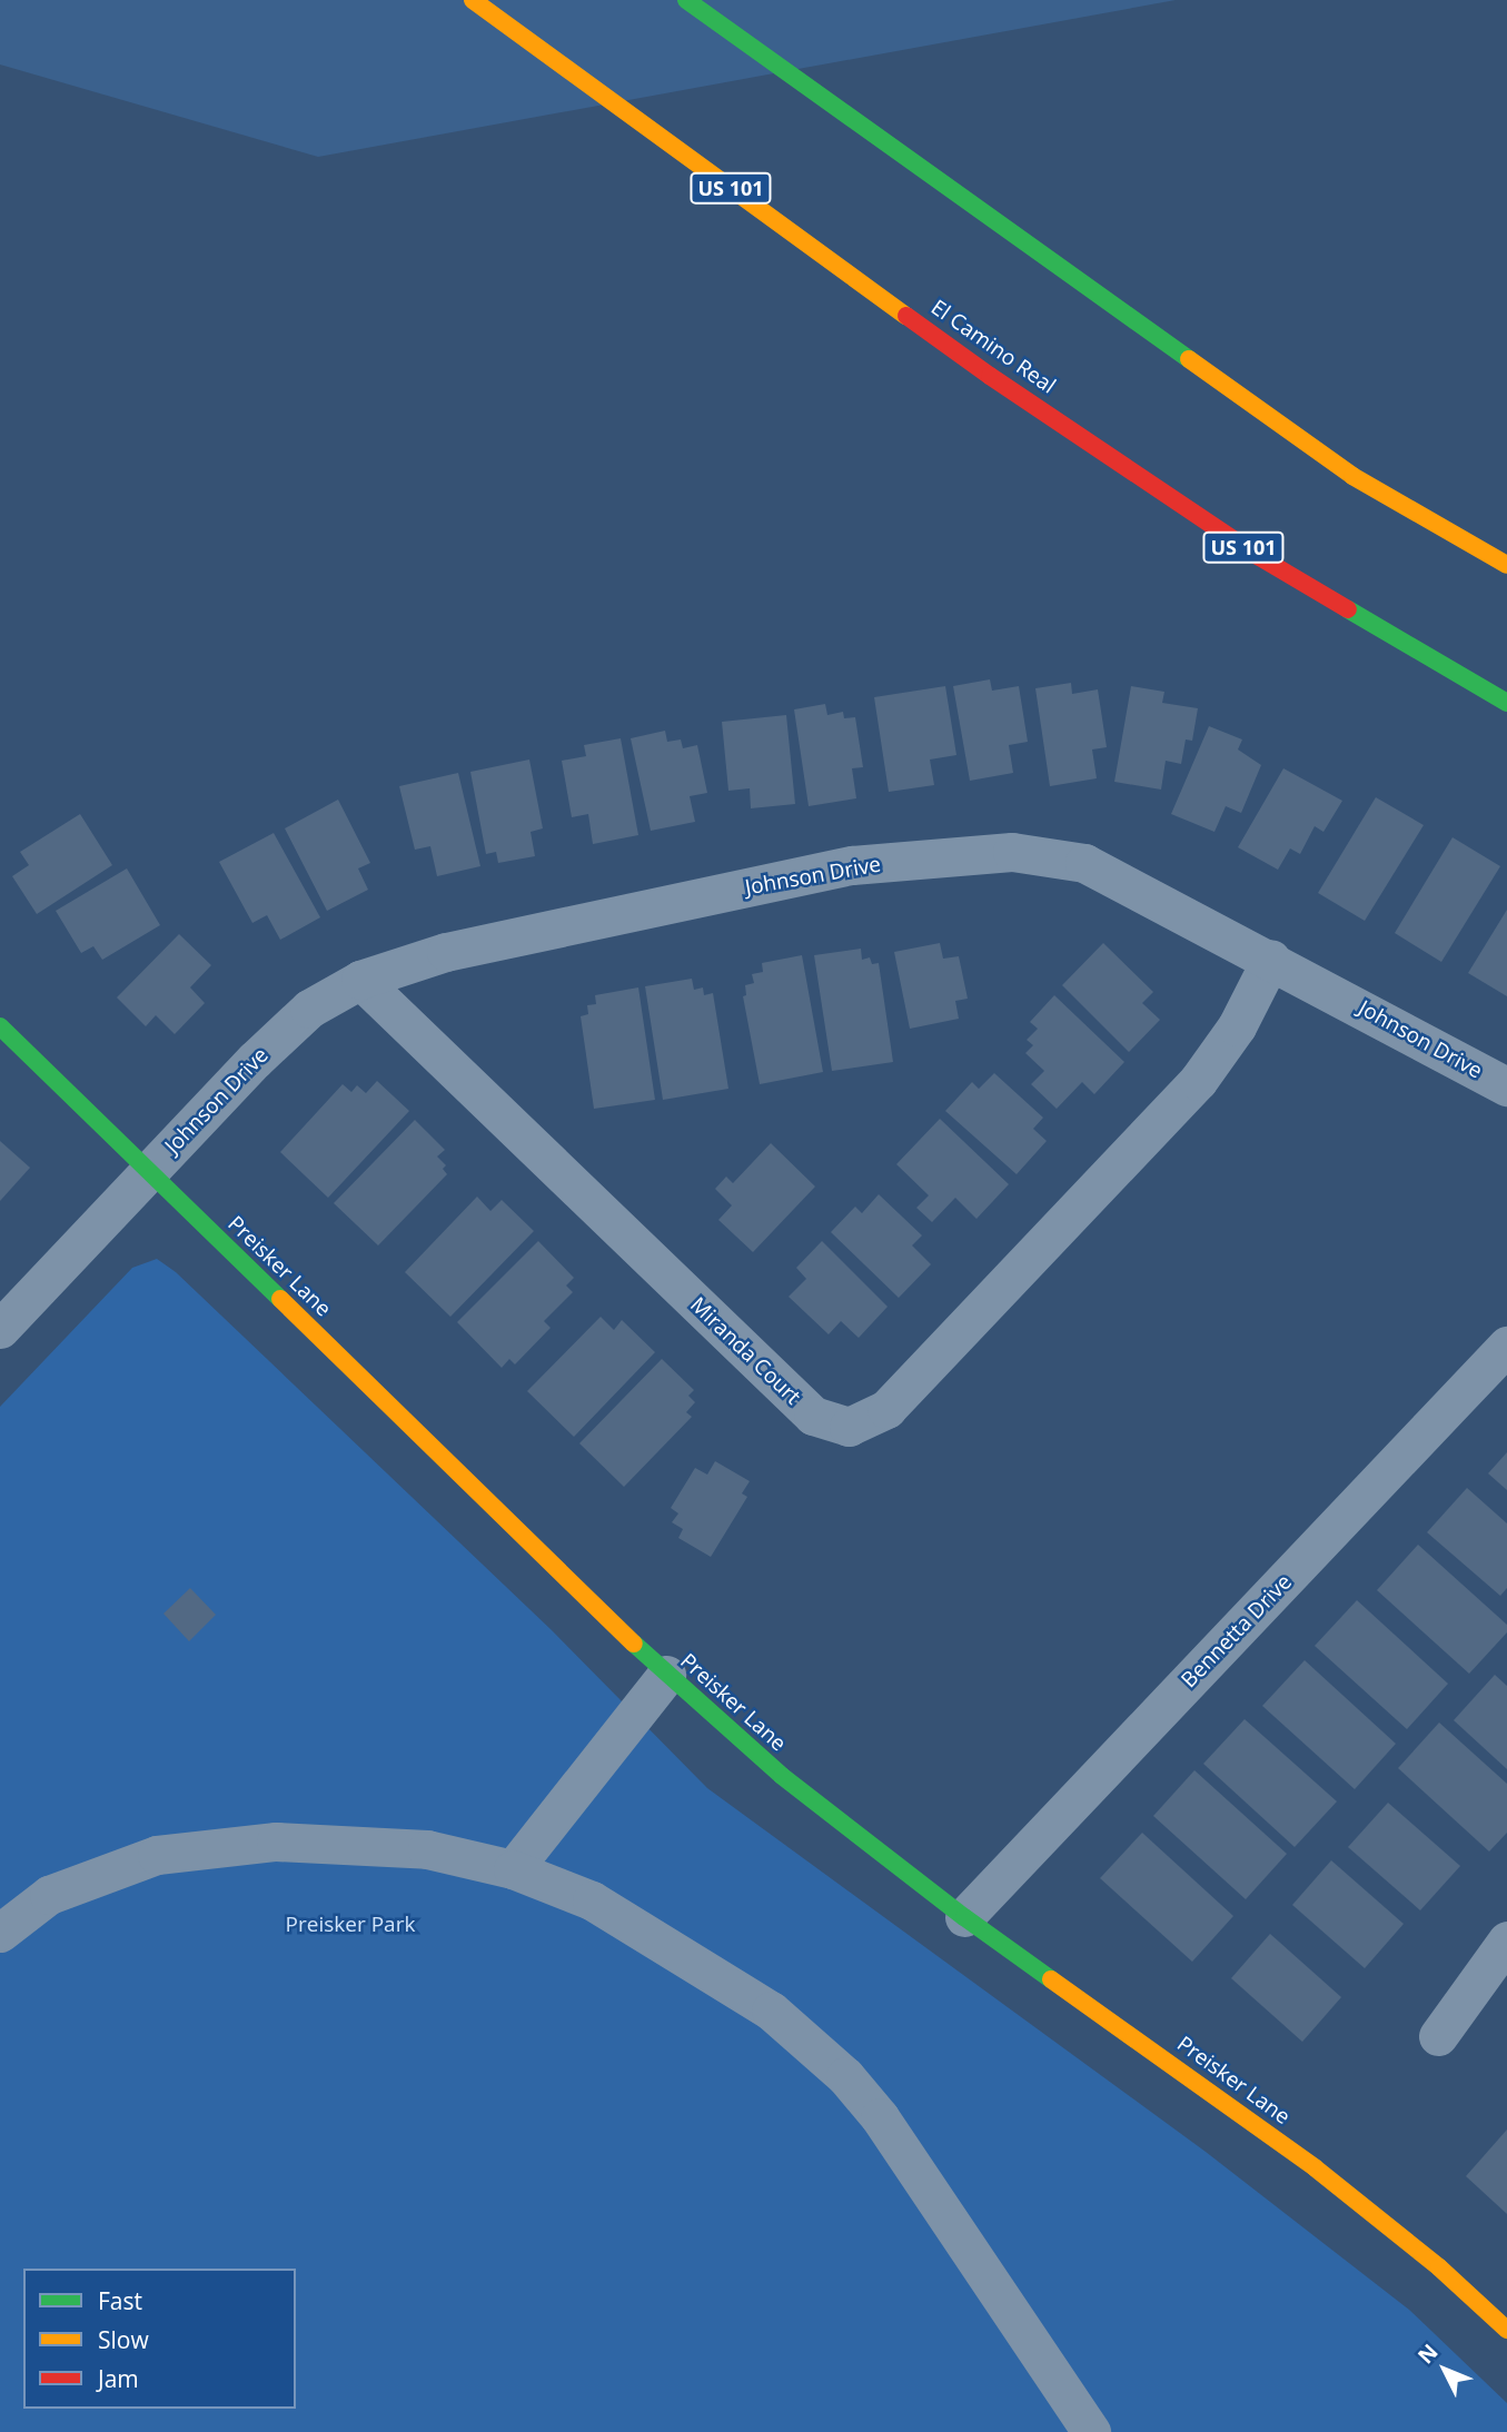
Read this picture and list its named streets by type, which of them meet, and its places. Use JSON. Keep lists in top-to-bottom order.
{
  "streets": {
    "main road": ["US 101", "El Camino Real", "Preisker Lane"],
    "street": ["Johnson Drive", "Miranda Court", "Bennetta Drive"]
  },
  "crossings": [
    ["Johnson Drive", "Preisker Lane"],
    ["Johnson Drive", "Miranda Court"],
    ["Preisker Lane", "Bennetta Drive"]
  ],
  "parks": ["Preisker Park"],
  "legend": ["Fast", "Slow", "Jam"],
  "north": "top left"
}
